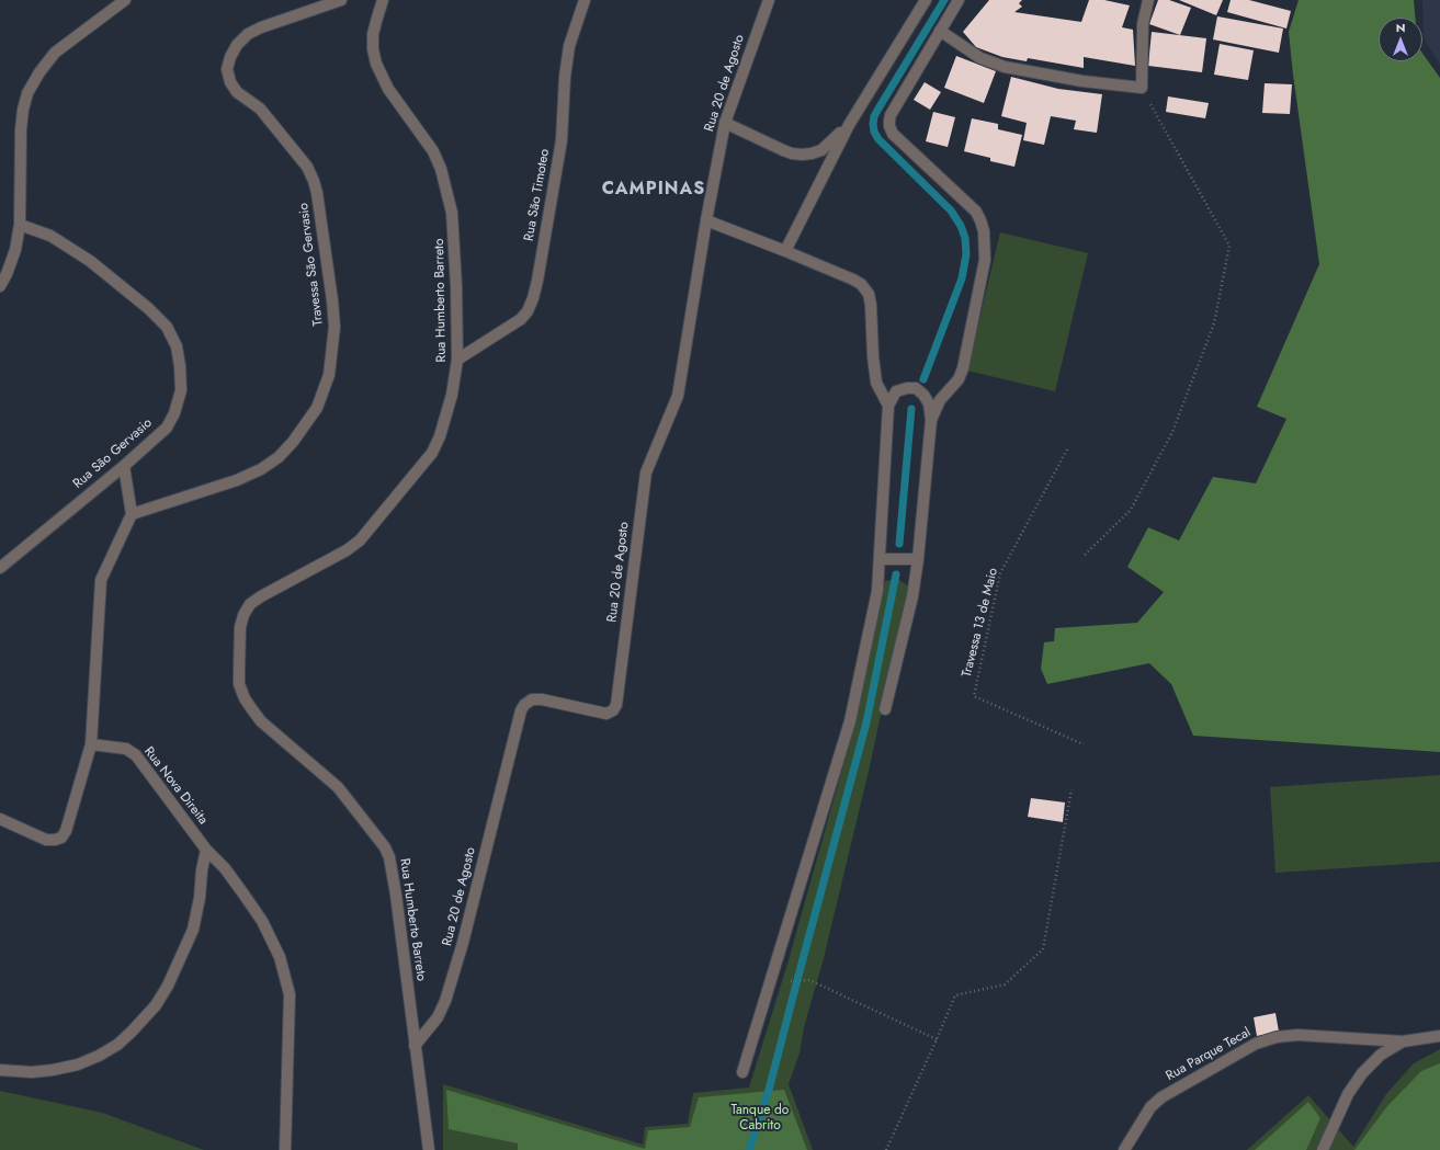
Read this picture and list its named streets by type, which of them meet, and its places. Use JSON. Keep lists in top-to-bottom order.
{
  "streets": {
    "street": [
      "Rua 20 de Agosto",
      "Rua São Timoteo",
      "Travessa São Gervasio",
      "Rua Humberto Barreto",
      "Rua São Gervasio",
      "Rua Nova Direita",
      "Rua Parque Tecal"
    ],
    "path": ["Travessa 13 de Maio"]
  },
  "crossings": [
    ["Rua 20 de Agosto", "Rua Humberto Barreto"],
    ["Rua São Timoteo", "Rua Humberto Barreto"]
  ],
  "districts": ["CAMPINAS"],
  "parks": ["Tanque do Cabrito"],
  "north": "top"
}
